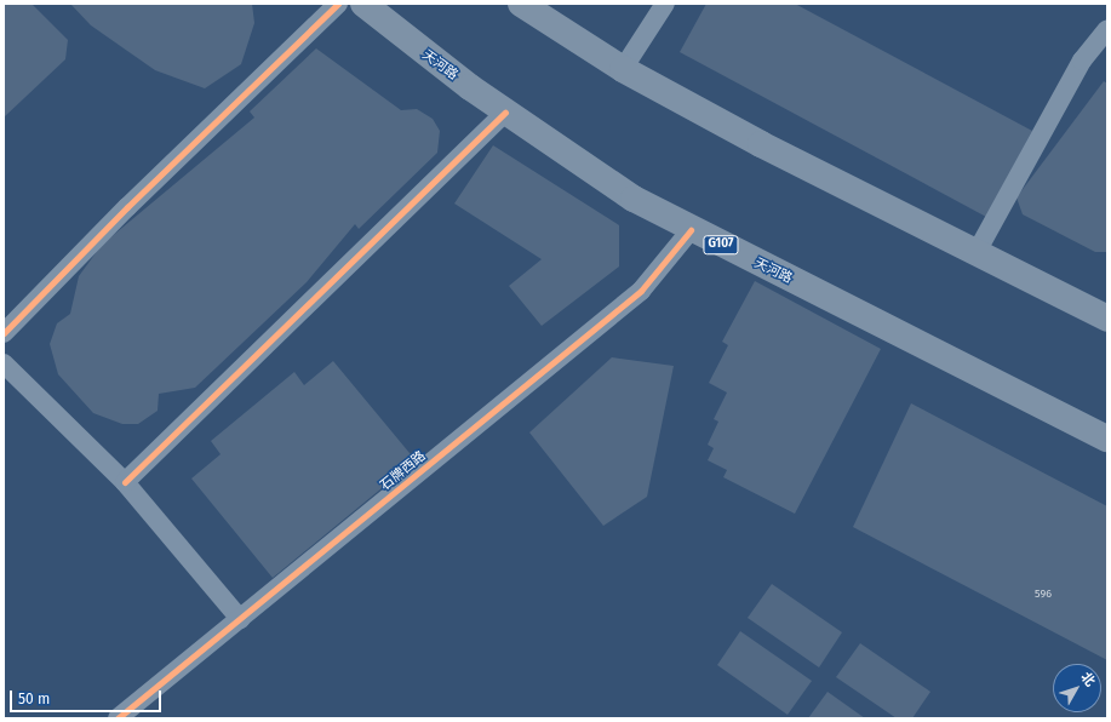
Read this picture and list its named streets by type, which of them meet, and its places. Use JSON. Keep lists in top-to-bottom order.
{
  "streets": {
    "highway": ["天河路", "G107"],
    "street": ["石牌西路"]
  },
  "crossings": [
    ["天河路", "石牌西路"]
  ],
  "house_numbers": ["596"],
  "scale_bar": "50 m",
  "north": "top right"
}
